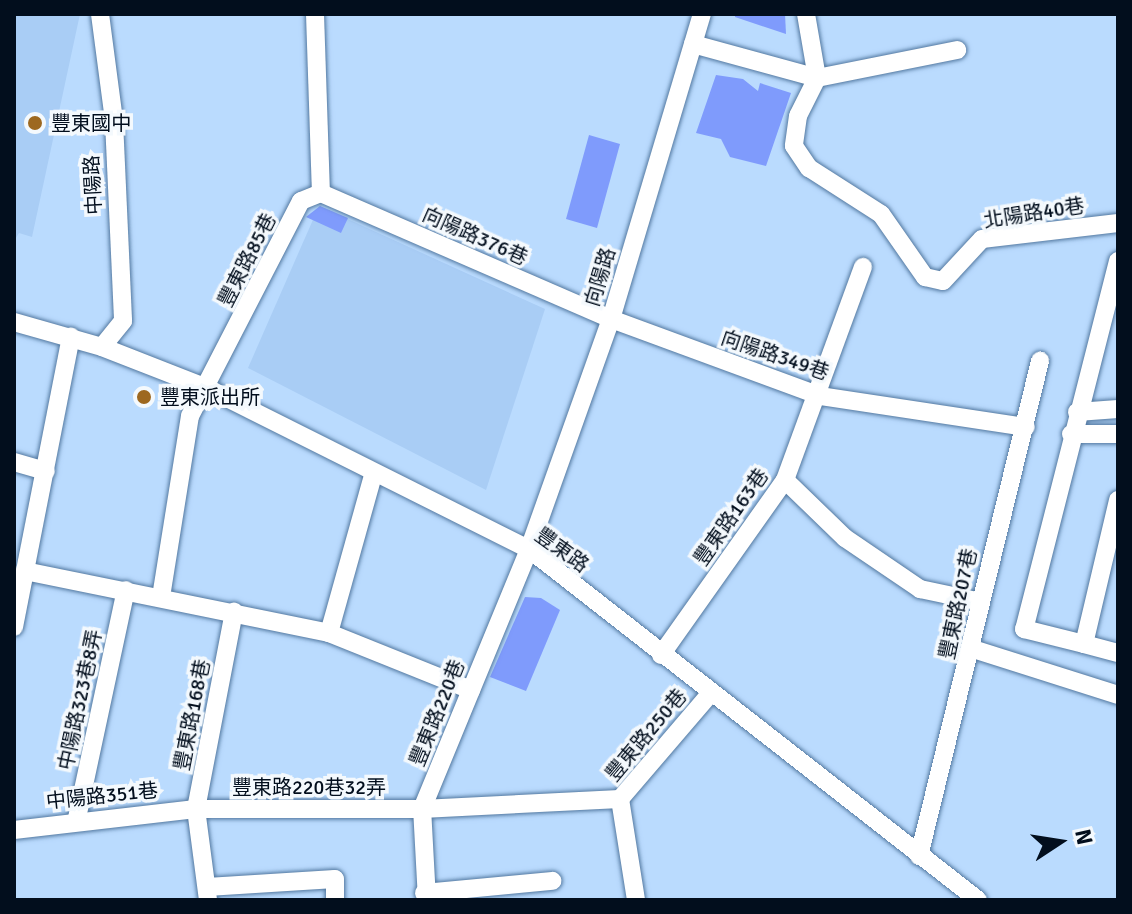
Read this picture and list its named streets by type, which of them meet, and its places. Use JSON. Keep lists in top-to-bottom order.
{
  "streets": {
    "street": [
      "中陽路",
      "北陽路40巷",
      "向陽路376巷",
      "豐東路85巷",
      "向陽路",
      "向陽路349巷",
      "豐東路163巷",
      "豐東路",
      "豐東路207巷",
      "中陽路323巷8弄",
      "豐東路220巷",
      "豐東路168巷",
      "豐東路250巷",
      "豐東路220巷32弄",
      "中陽路351巷"
    ]
  },
  "crossings": [
    ["中陽路", "豐東路"],
    ["向陽路376巷", "豐東路85巷"],
    ["向陽路376巷", "向陽路"],
    ["向陽路376巷", "向陽路349巷"],
    ["豐東路85巷", "豐東路"],
    ["向陽路", "向陽路349巷"],
    ["向陽路", "豐東路"],
    ["向陽路", "豐東路220巷"],
    ["向陽路349巷", "豐東路163巷"],
    ["向陽路349巷", "豐東路207巷"],
    ["豐東路163巷", "豐東路"],
    ["豐東路", "豐東路207巷"],
    ["豐東路", "豐東路220巷"],
    ["豐東路", "豐東路250巷"],
    ["中陽路323巷8弄", "中陽路351巷"],
    ["豐東路220巷", "豐東路220巷32弄"],
    ["豐東路168巷", "豐東路220巷32弄"],
    ["豐東路168巷", "中陽路351巷"],
    ["豐東路250巷", "豐東路220巷32弄"],
    ["豐東路220巷32弄", "中陽路351巷"]
  ],
  "places": ["豐東國中", "豐東派出所"],
  "north": "right"
}
